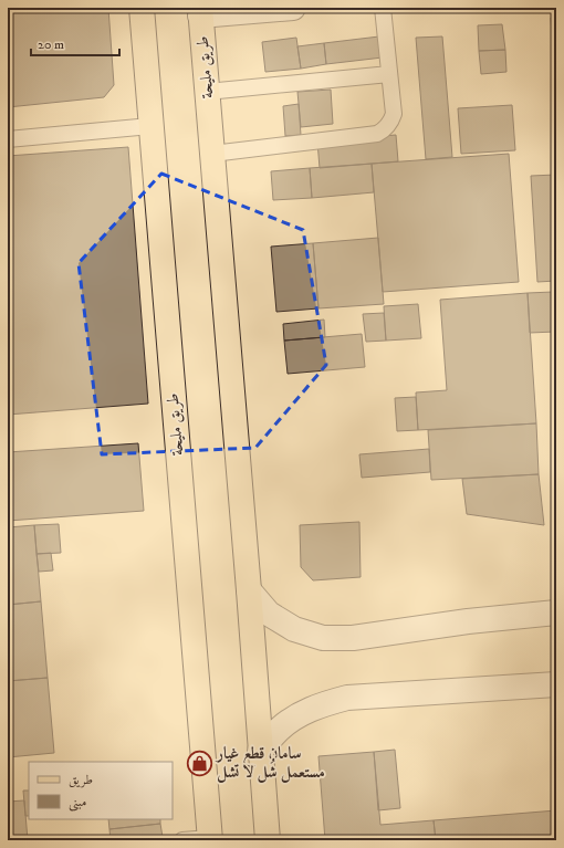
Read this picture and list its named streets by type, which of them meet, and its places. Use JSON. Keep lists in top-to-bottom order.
{
  "streets": {
    "main road": ["طريق مليحة"]
  },
  "places": {
    "shop": ["سامان قطع غيار مستعمل شُل لا تشل"]
  },
  "legend": ["طريق", "مبنى"],
  "scale_bar": "20 m"
}
